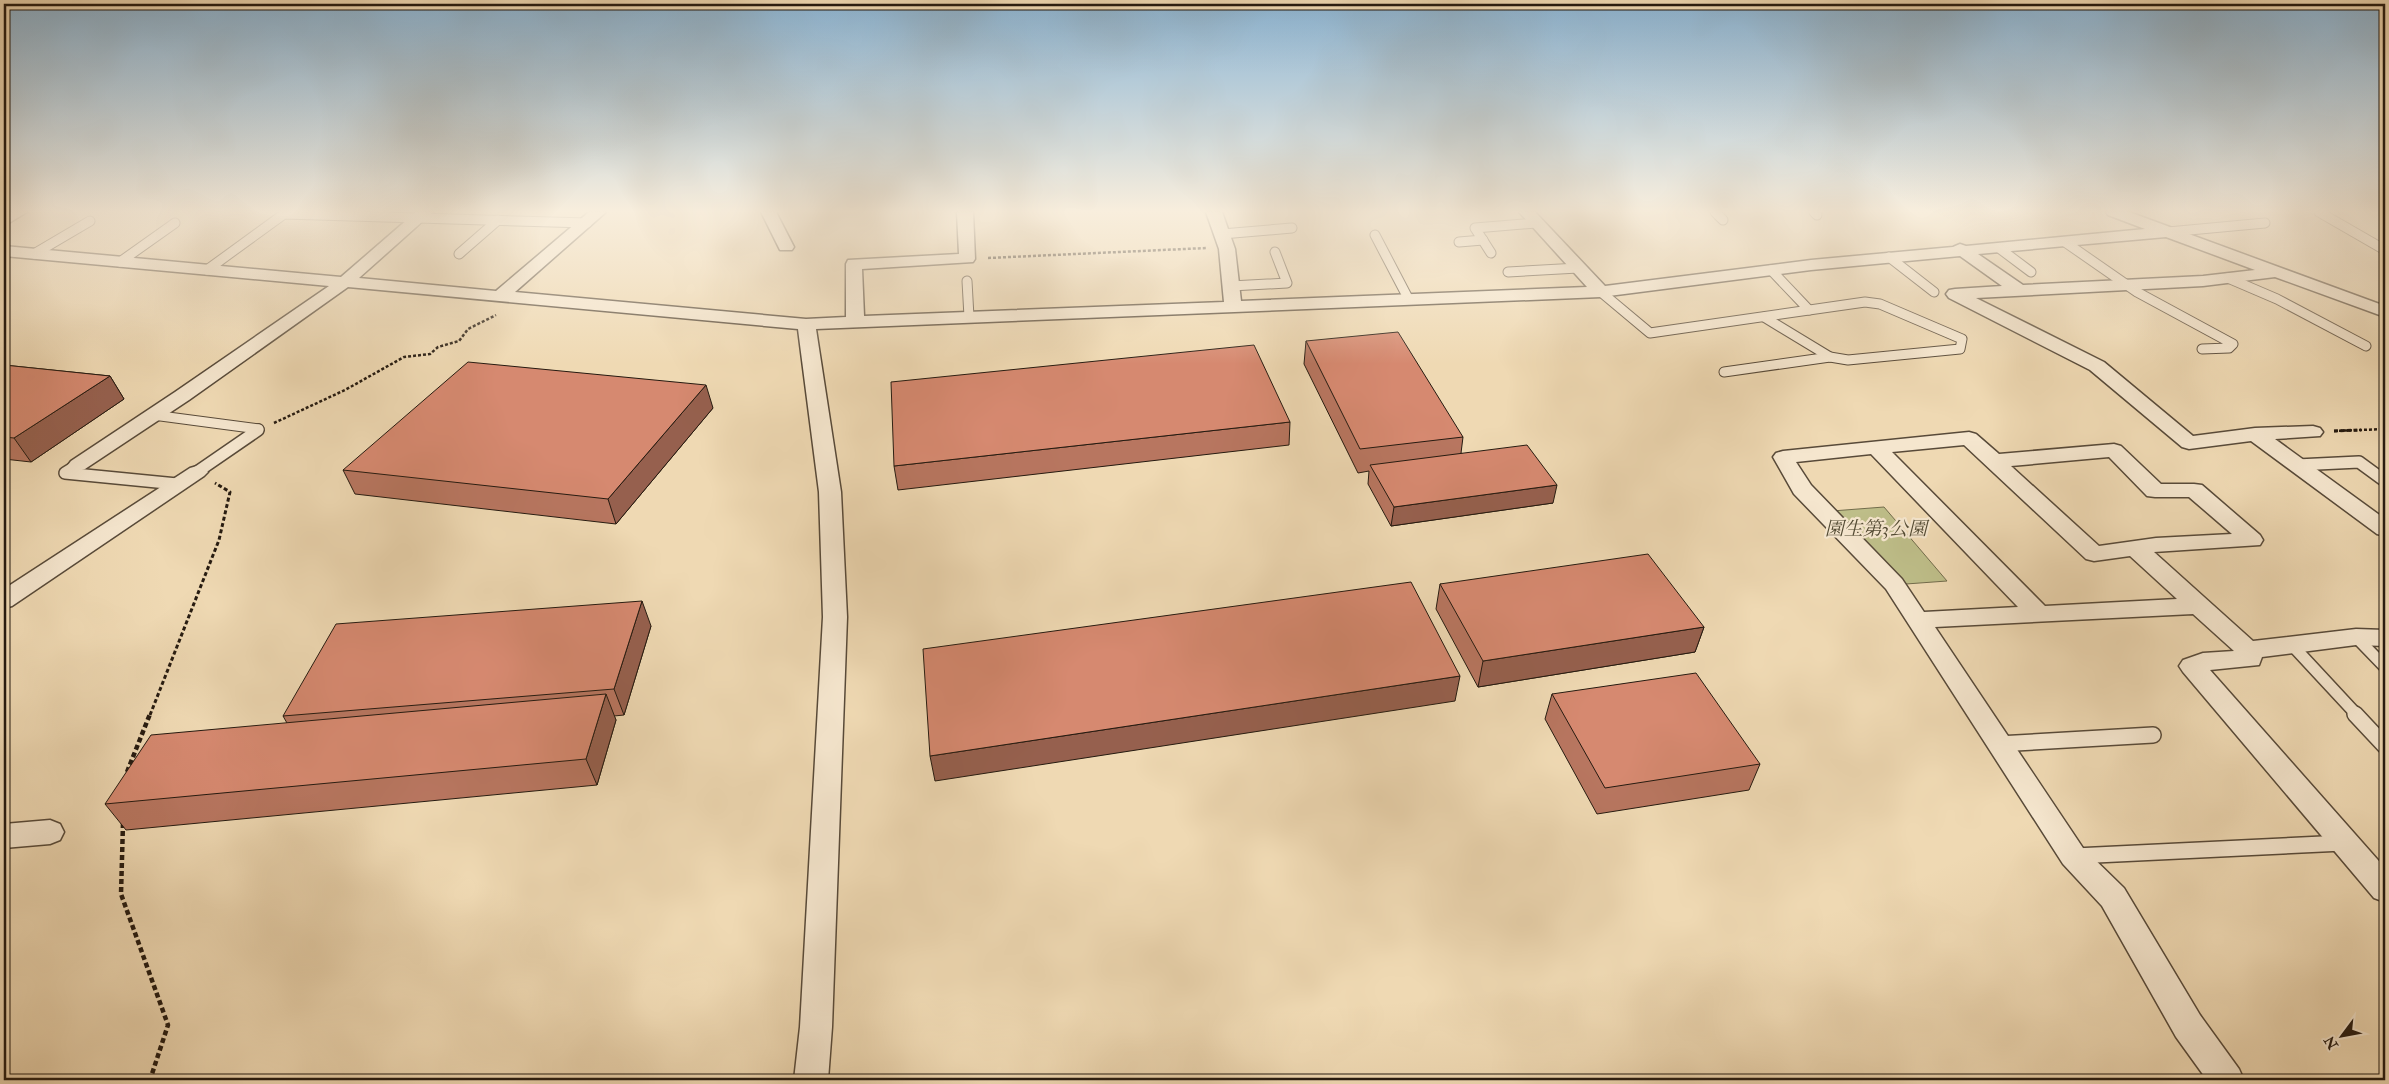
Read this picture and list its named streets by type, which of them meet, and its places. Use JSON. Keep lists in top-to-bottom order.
{
  "parks": ["園生第3公園"],
  "north": "bottom left"
}
